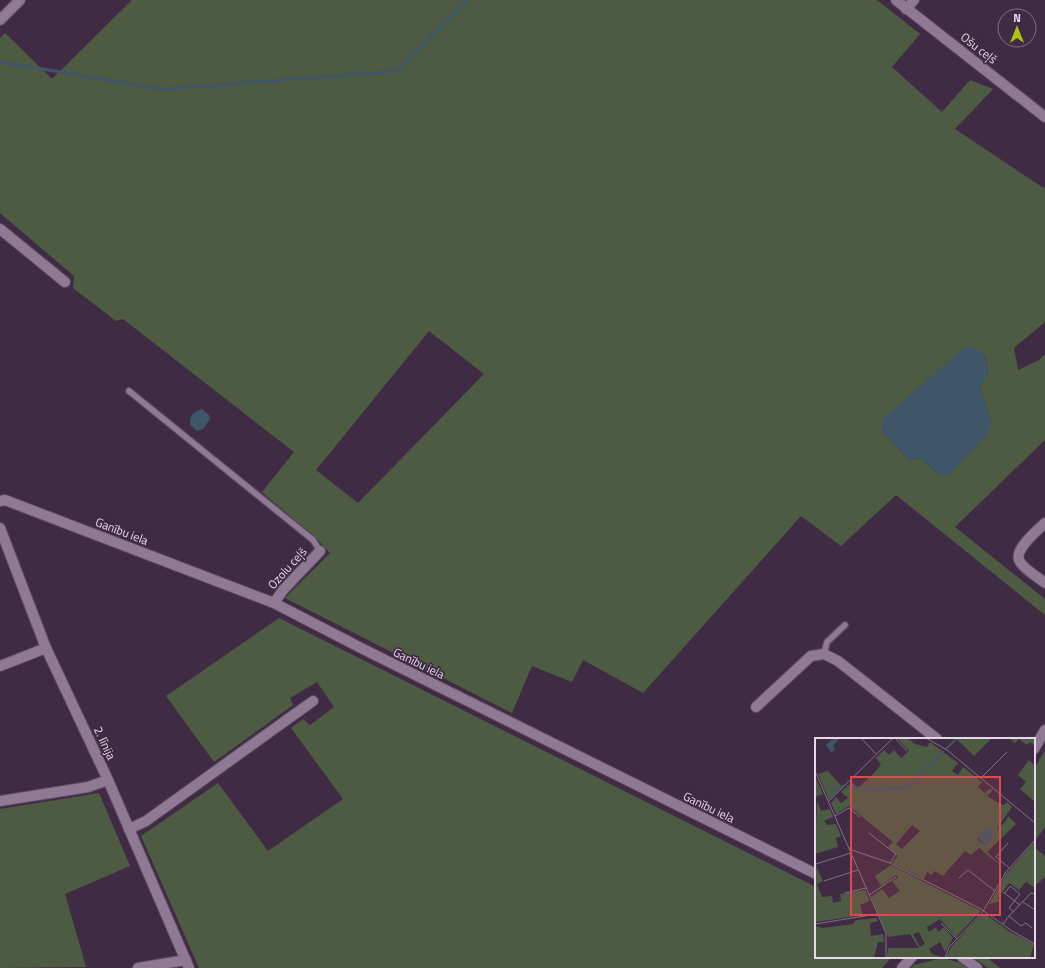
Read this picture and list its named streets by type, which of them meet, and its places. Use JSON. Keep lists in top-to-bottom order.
{
  "streets": {
    "street": [
      "Ošu ceļš",
      "Ganību iela",
      "Ozolu ceļš",
      "2. līnija"
    ]
  },
  "crossings": [
    ["Ganību iela", "Ozolu ceļš"]
  ],
  "north": "top"
}
